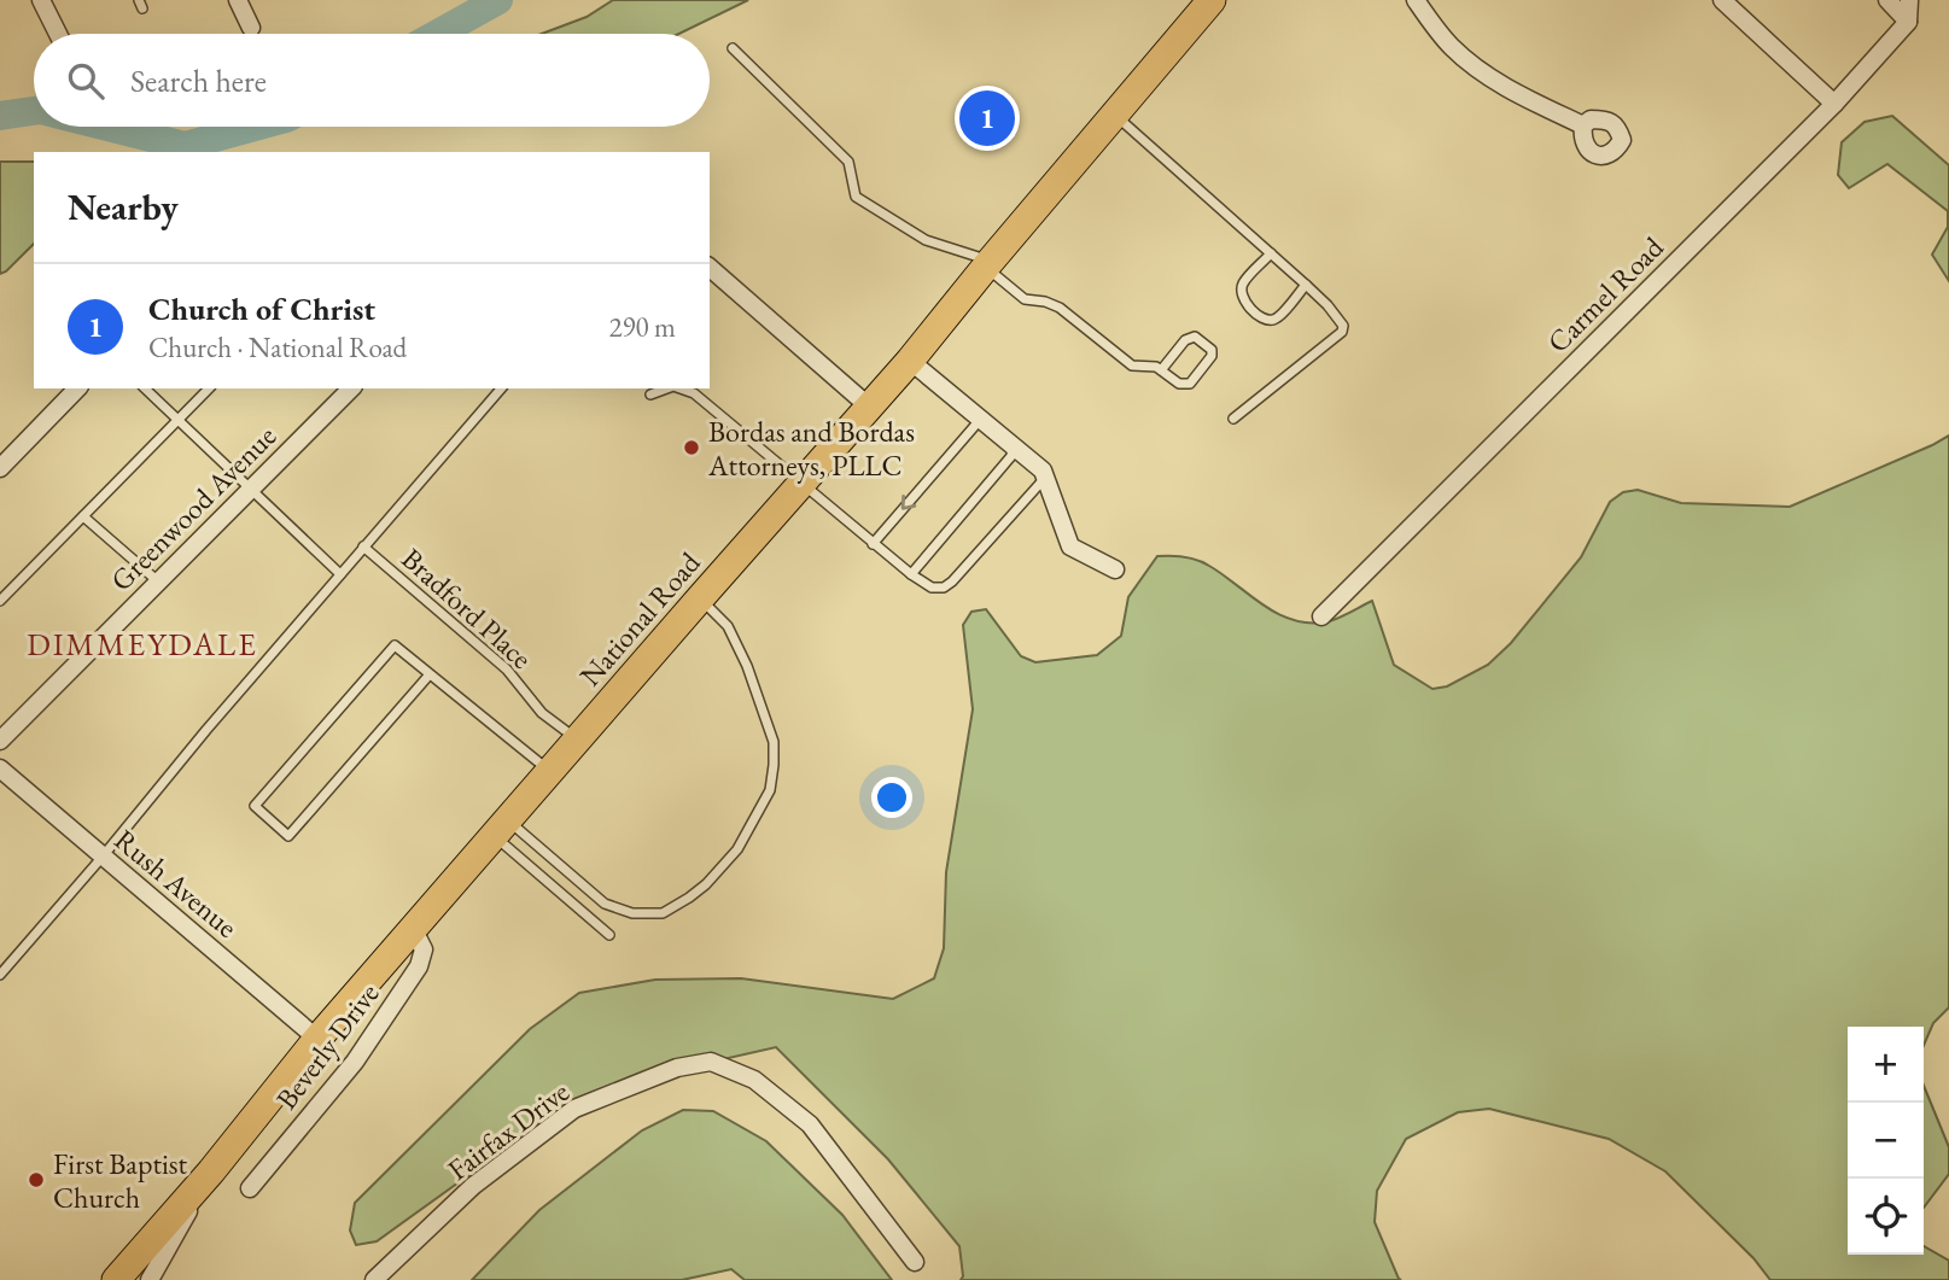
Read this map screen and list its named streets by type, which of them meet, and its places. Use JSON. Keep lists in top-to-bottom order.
{
  "streets": {
    "main road": ["National Road"],
    "street": [
      "Carmel Road",
      "Greenwood Avenue",
      "Rush Avenue",
      "Beverly Drive",
      "Fairfax Drive"
    ],
    "lane": ["Bradford Place"]
  },
  "crossings": [
    ["Bradford Place", "National Road"],
    ["National Road", "Rush Avenue"],
    ["National Road", "Beverly Drive"]
  ],
  "districts": ["DIMMEYDALE"],
  "places": ["Bordas and Bordas Attorneys, PLLC", "First Baptist Church"],
  "page": {
    "search": "Search here",
    "pins": "1",
    "heading": "Nearby",
    "list": [
      {
        "mark": "1",
        "name": "Church of Christ",
        "note": "Church · National Road",
        "value": "290 m"
      }
    ],
    "map_buttons": ["+", "−"]
  }
}
